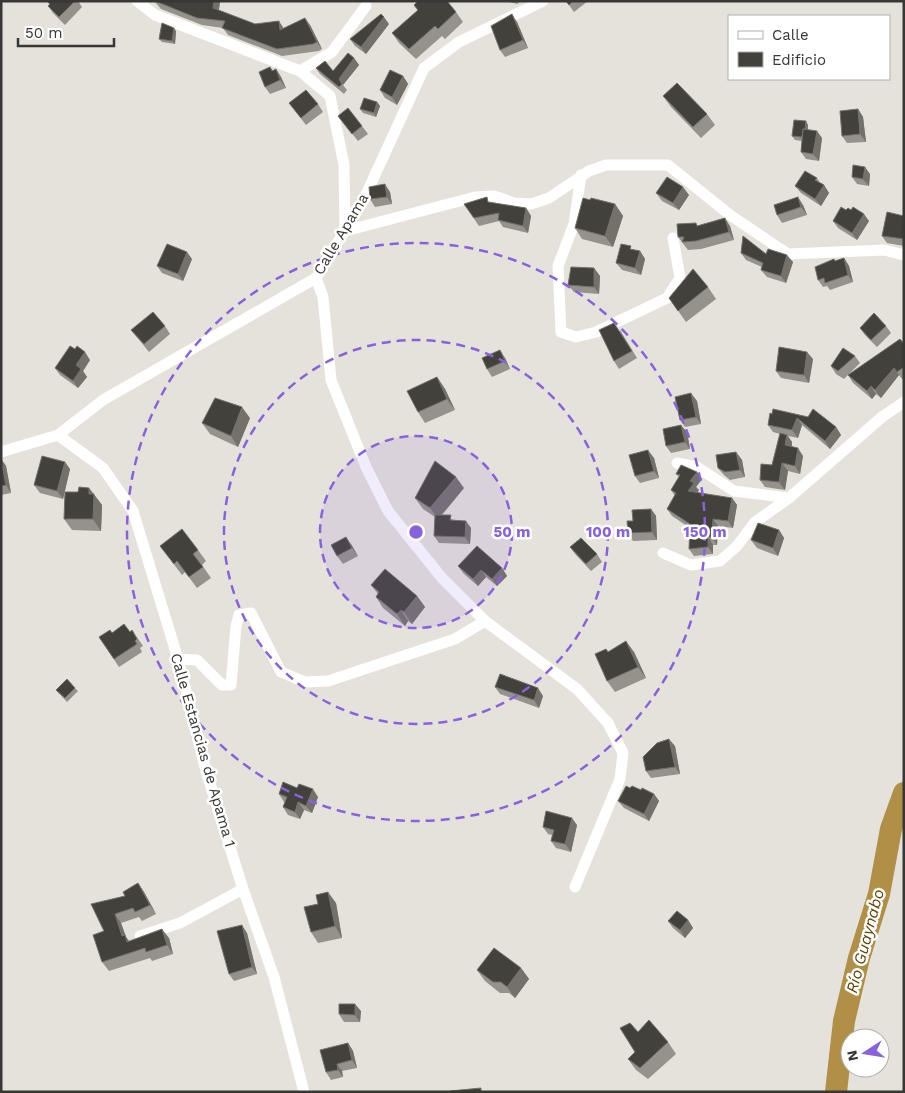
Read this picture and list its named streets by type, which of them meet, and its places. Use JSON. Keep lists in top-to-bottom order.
{
  "streets": {
    "street": ["Calle Apama", "Calle Estancias de Apama 1"]
  },
  "crossings": [
    ["Calle Apama", "Calle Estancias de Apama 1"]
  ],
  "water": ["Río Guaynabo"],
  "legend": ["Calle", "Edificio"],
  "scale_bar": "50 m",
  "north": "left",
  "rings": ["50 m", "100 m", "150 m"]
}
